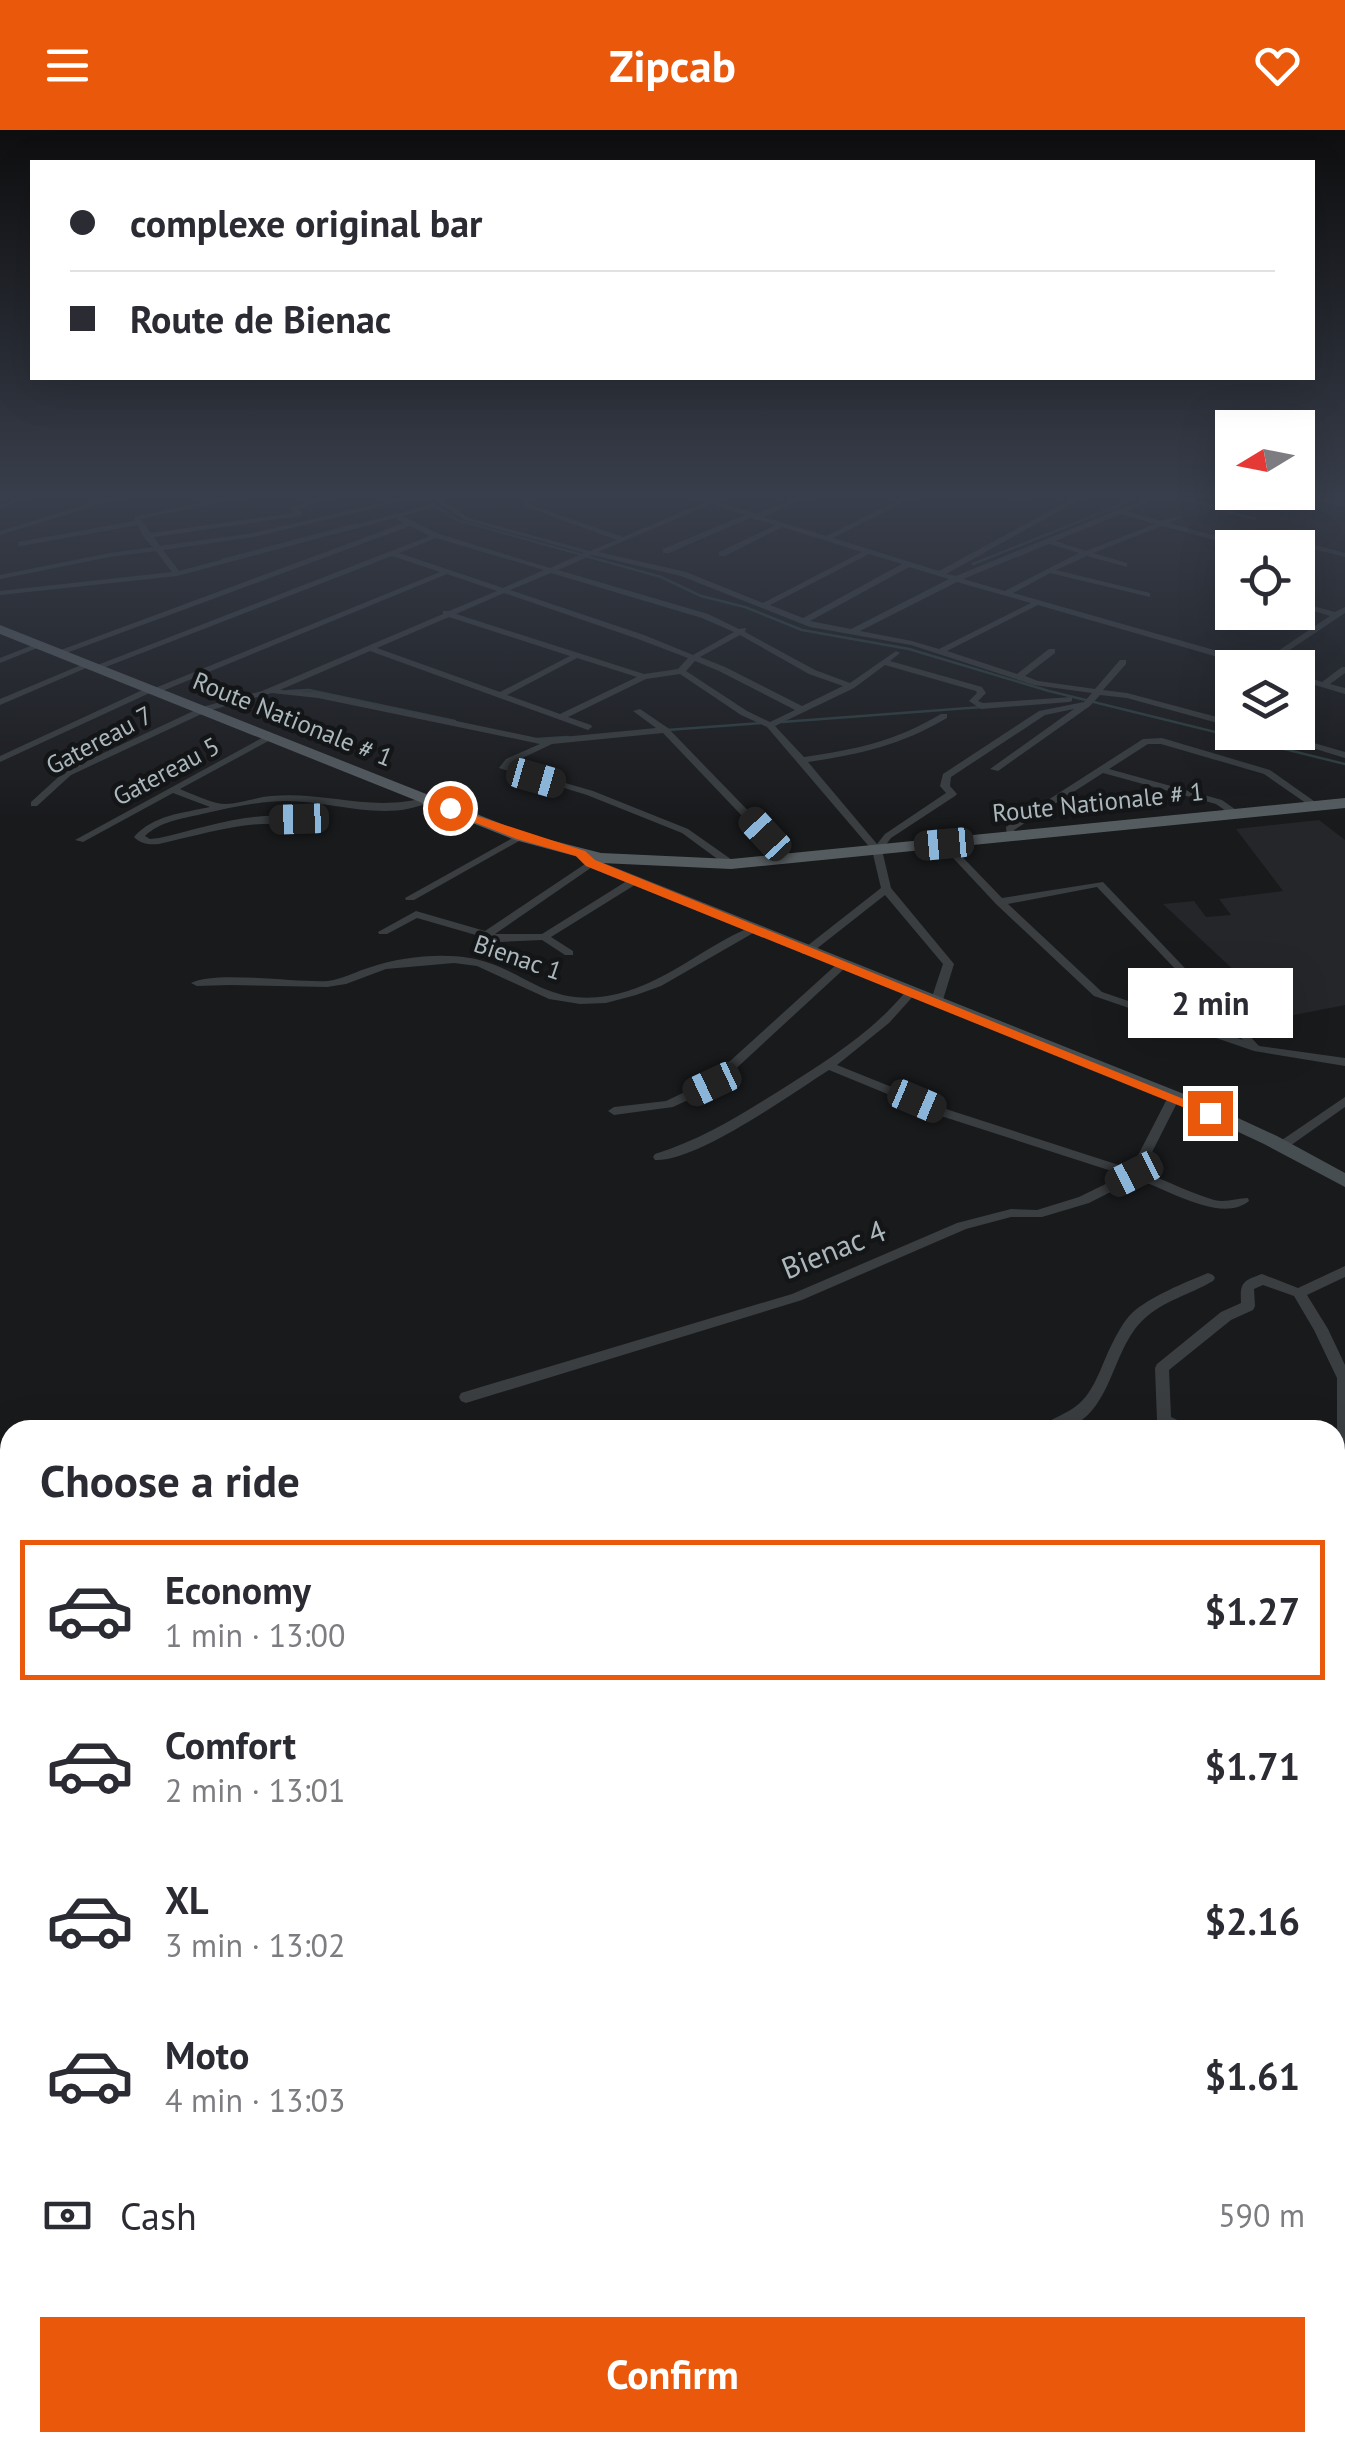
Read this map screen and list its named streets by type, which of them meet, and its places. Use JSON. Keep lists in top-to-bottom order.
{
  "streets": {
    "main road": ["Route Nationale # 1"],
    "street": [
      "Gatereau 7",
      "Gatereau 5",
      "Bienac 1",
      "Bienac 4"
    ]
  },
  "crossings": [
    ["Route Nationale # 1", "Gatereau 7"],
    ["Route Nationale # 1", "Gatereau 5"]
  ],
  "north": "left",
  "page": {
    "header": "Zipcab",
    "banner": ["complexe original bar", "Route de Bienac"],
    "bubble": "2 min",
    "heading": "Choose a ride",
    "list": [
      {
        "name": "Economy",
        "note": "1 min · 13:00",
        "value": "$1.27"
      },
      {
        "name": "Comfort",
        "note": "2 min · 13:01",
        "value": "$1.71"
      },
      {
        "name": "XL",
        "note": "3 min · 13:02",
        "value": "$2.16"
      },
      {
        "name": "Moto",
        "note": "4 min · 13:03",
        "value": "$1.61"
      }
    ],
    "pay": ["Cash", "590 m"],
    "buttons": "Confirm"
  }
}
